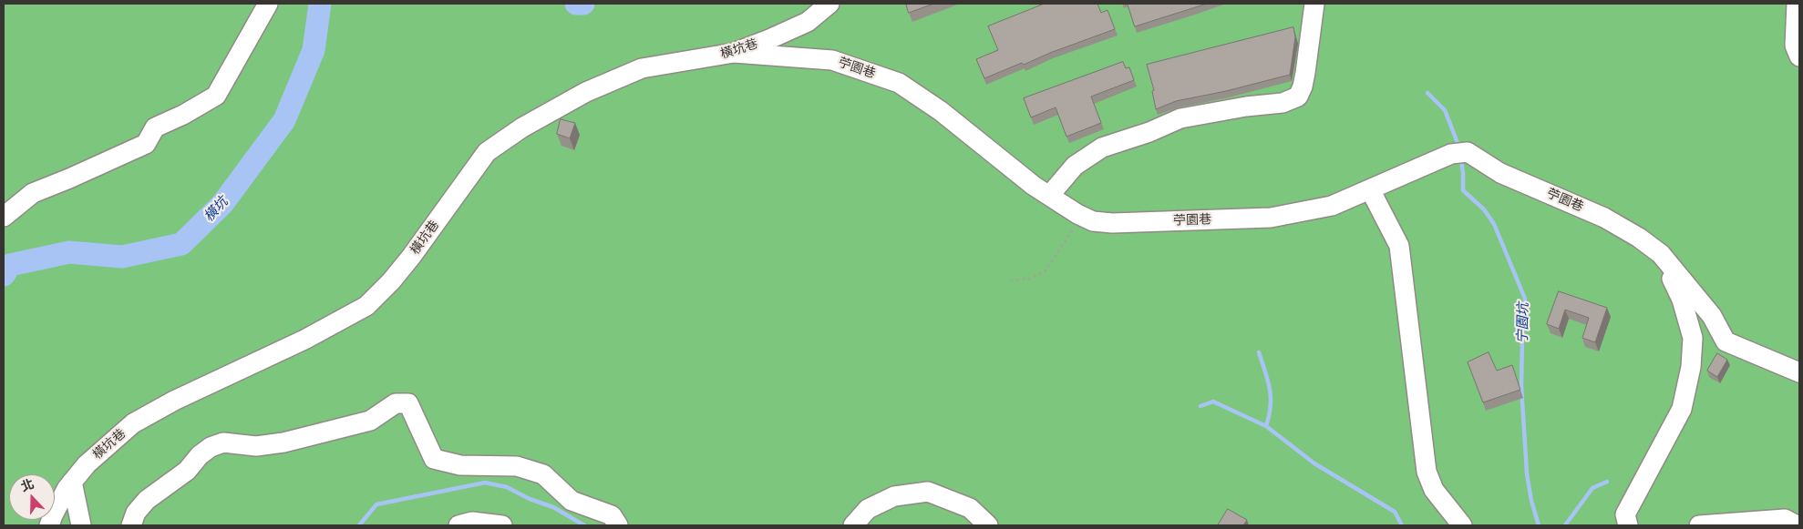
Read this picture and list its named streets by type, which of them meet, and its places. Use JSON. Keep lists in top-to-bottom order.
{
  "streets": {
    "street": ["橫坑巷", "苧園巷"]
  },
  "crossings": [
    ["橫坑巷", "苧園巷"]
  ],
  "water": ["橫坑", "宁園坑"],
  "north": "top"
}
